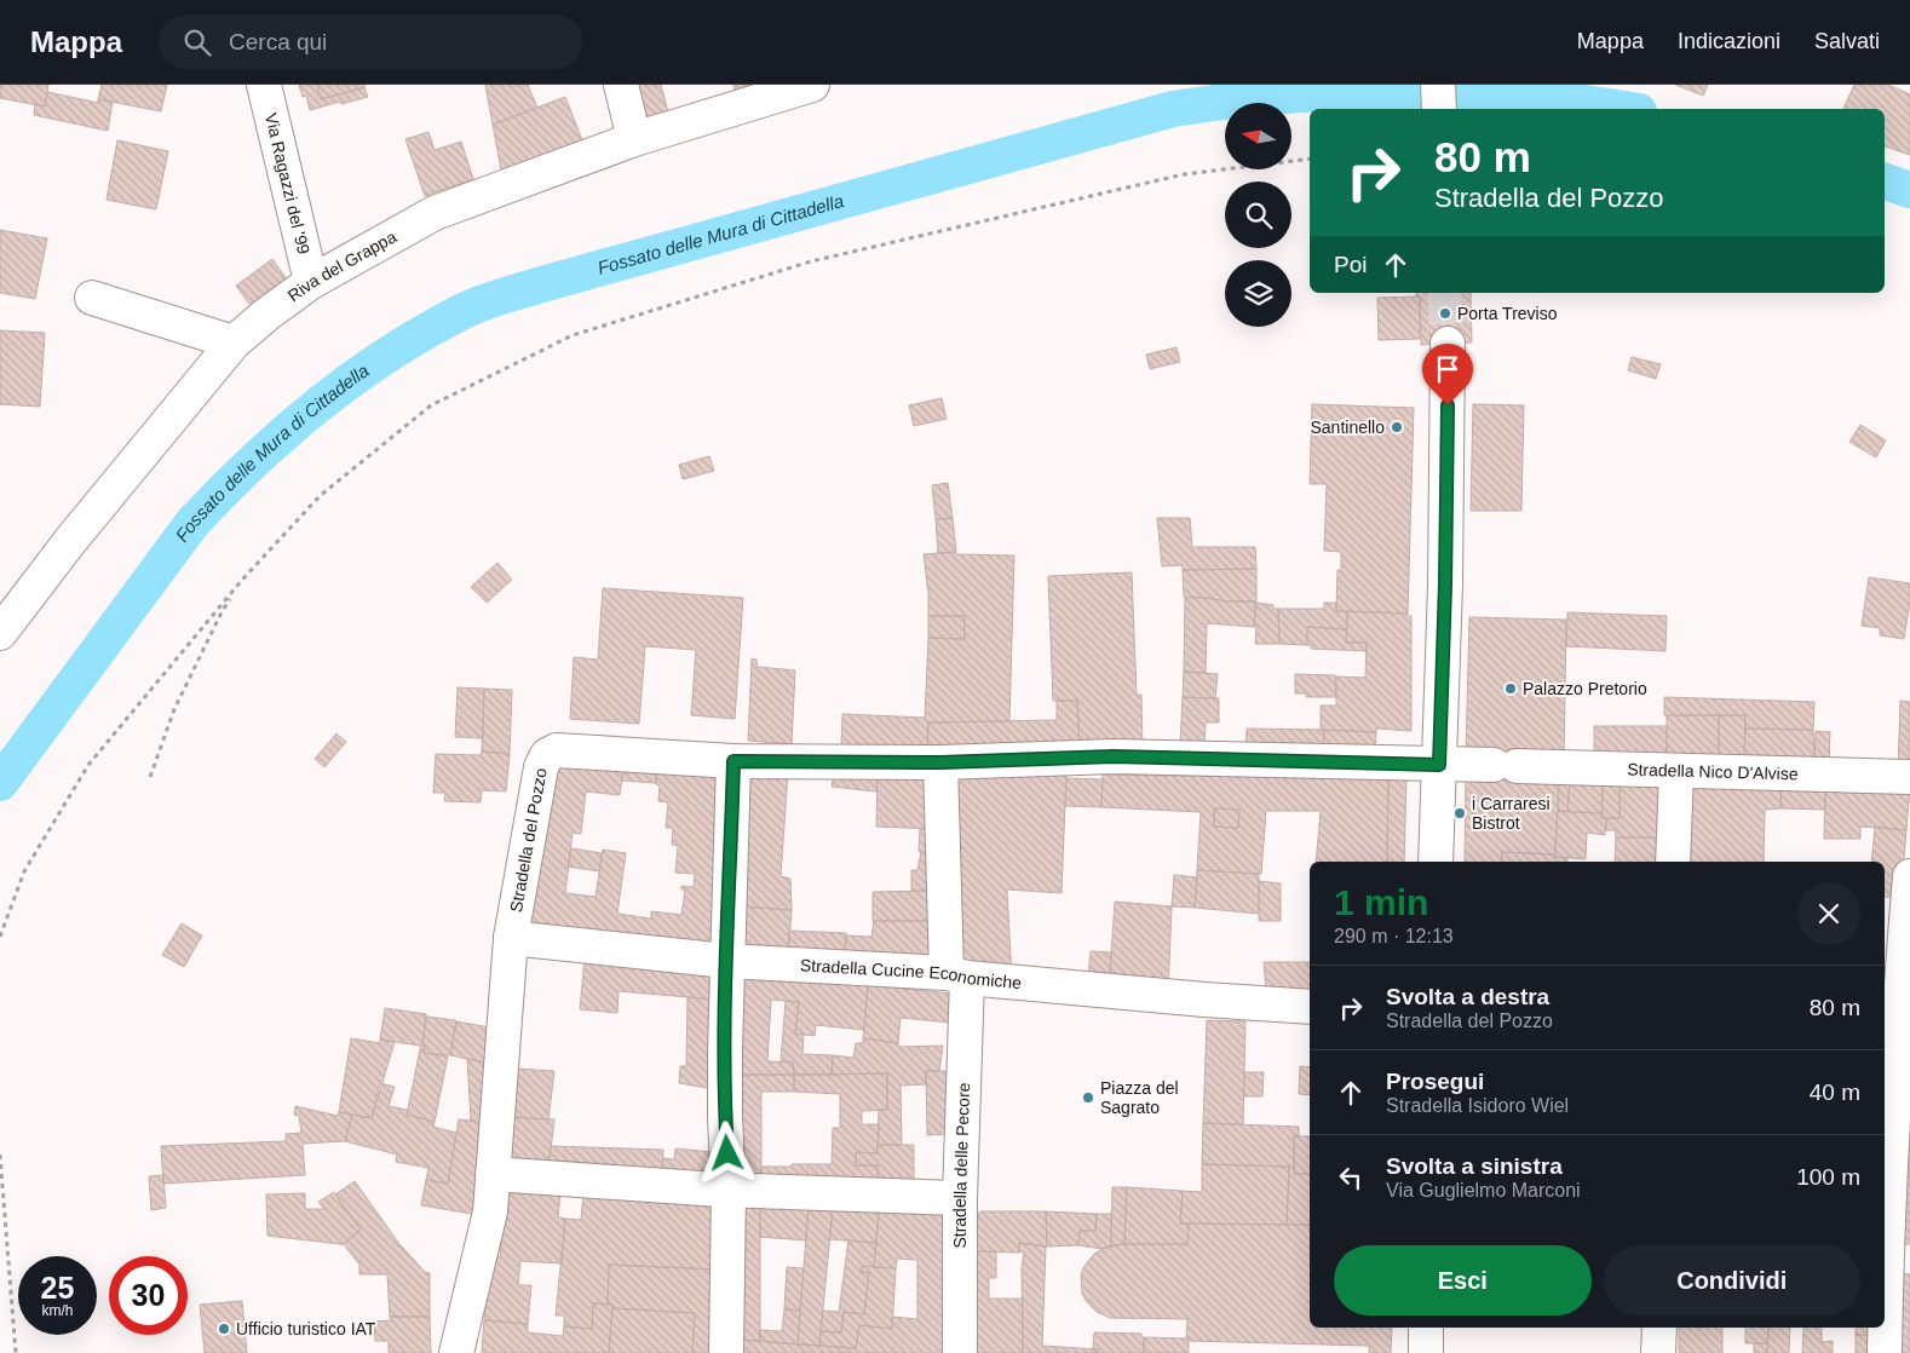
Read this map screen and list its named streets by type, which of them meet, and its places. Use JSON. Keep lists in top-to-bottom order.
{
  "streets": {
    "street": [
      "Via Ragazzi del '99",
      "Riva del Grappa",
      "Stradella Nico D'Alvise",
      "Stradella del Pozzo",
      "Stradella Cucine Economiche",
      "Stradella delle Pecore"
    ]
  },
  "crossings": [
    ["Via Ragazzi del '99", "Riva del Grappa"],
    ["Stradella Nico D'Alvise", "Stradella del Pozzo"],
    ["Stradella del Pozzo", "Stradella Cucine Economiche"],
    ["Stradella del Pozzo", "Stradella delle Pecore"],
    ["Stradella Cucine Economiche", "Stradella delle Pecore"]
  ],
  "water": ["Fossato delle Mura di Cittadella"],
  "places": [
    "Porta Treviso",
    "Santinello",
    "Palazzo Pretorio",
    "i Carraresi Bistrot",
    "Piazza del Sagrato",
    "Ufficio turistico IAT"
  ],
  "north": "left",
  "page": {
    "header": "Mappa",
    "search": "Cerca qui",
    "nav": ["Mappa", "Indicazioni", "Salvati"],
    "turn": ["80 m", "Stradella del Pozzo"],
    "then": "Poi",
    "heading": ["1 min", "290 m · 12:13"],
    "list": [
      {
        "name": "Svolta a destra",
        "note": "Stradella del Pozzo",
        "value": "80 m"
      },
      {
        "name": "Prosegui",
        "note": "Stradella Isidoro Wiel",
        "value": "40 m"
      },
      {
        "name": "Svolta a sinistra",
        "note": "Via Guglielmo Marconi",
        "value": "100 m"
      }
    ],
    "buttons": ["Esci", "Condividi"],
    "speed": "25 km/h",
    "limit": "30"
  }
}
